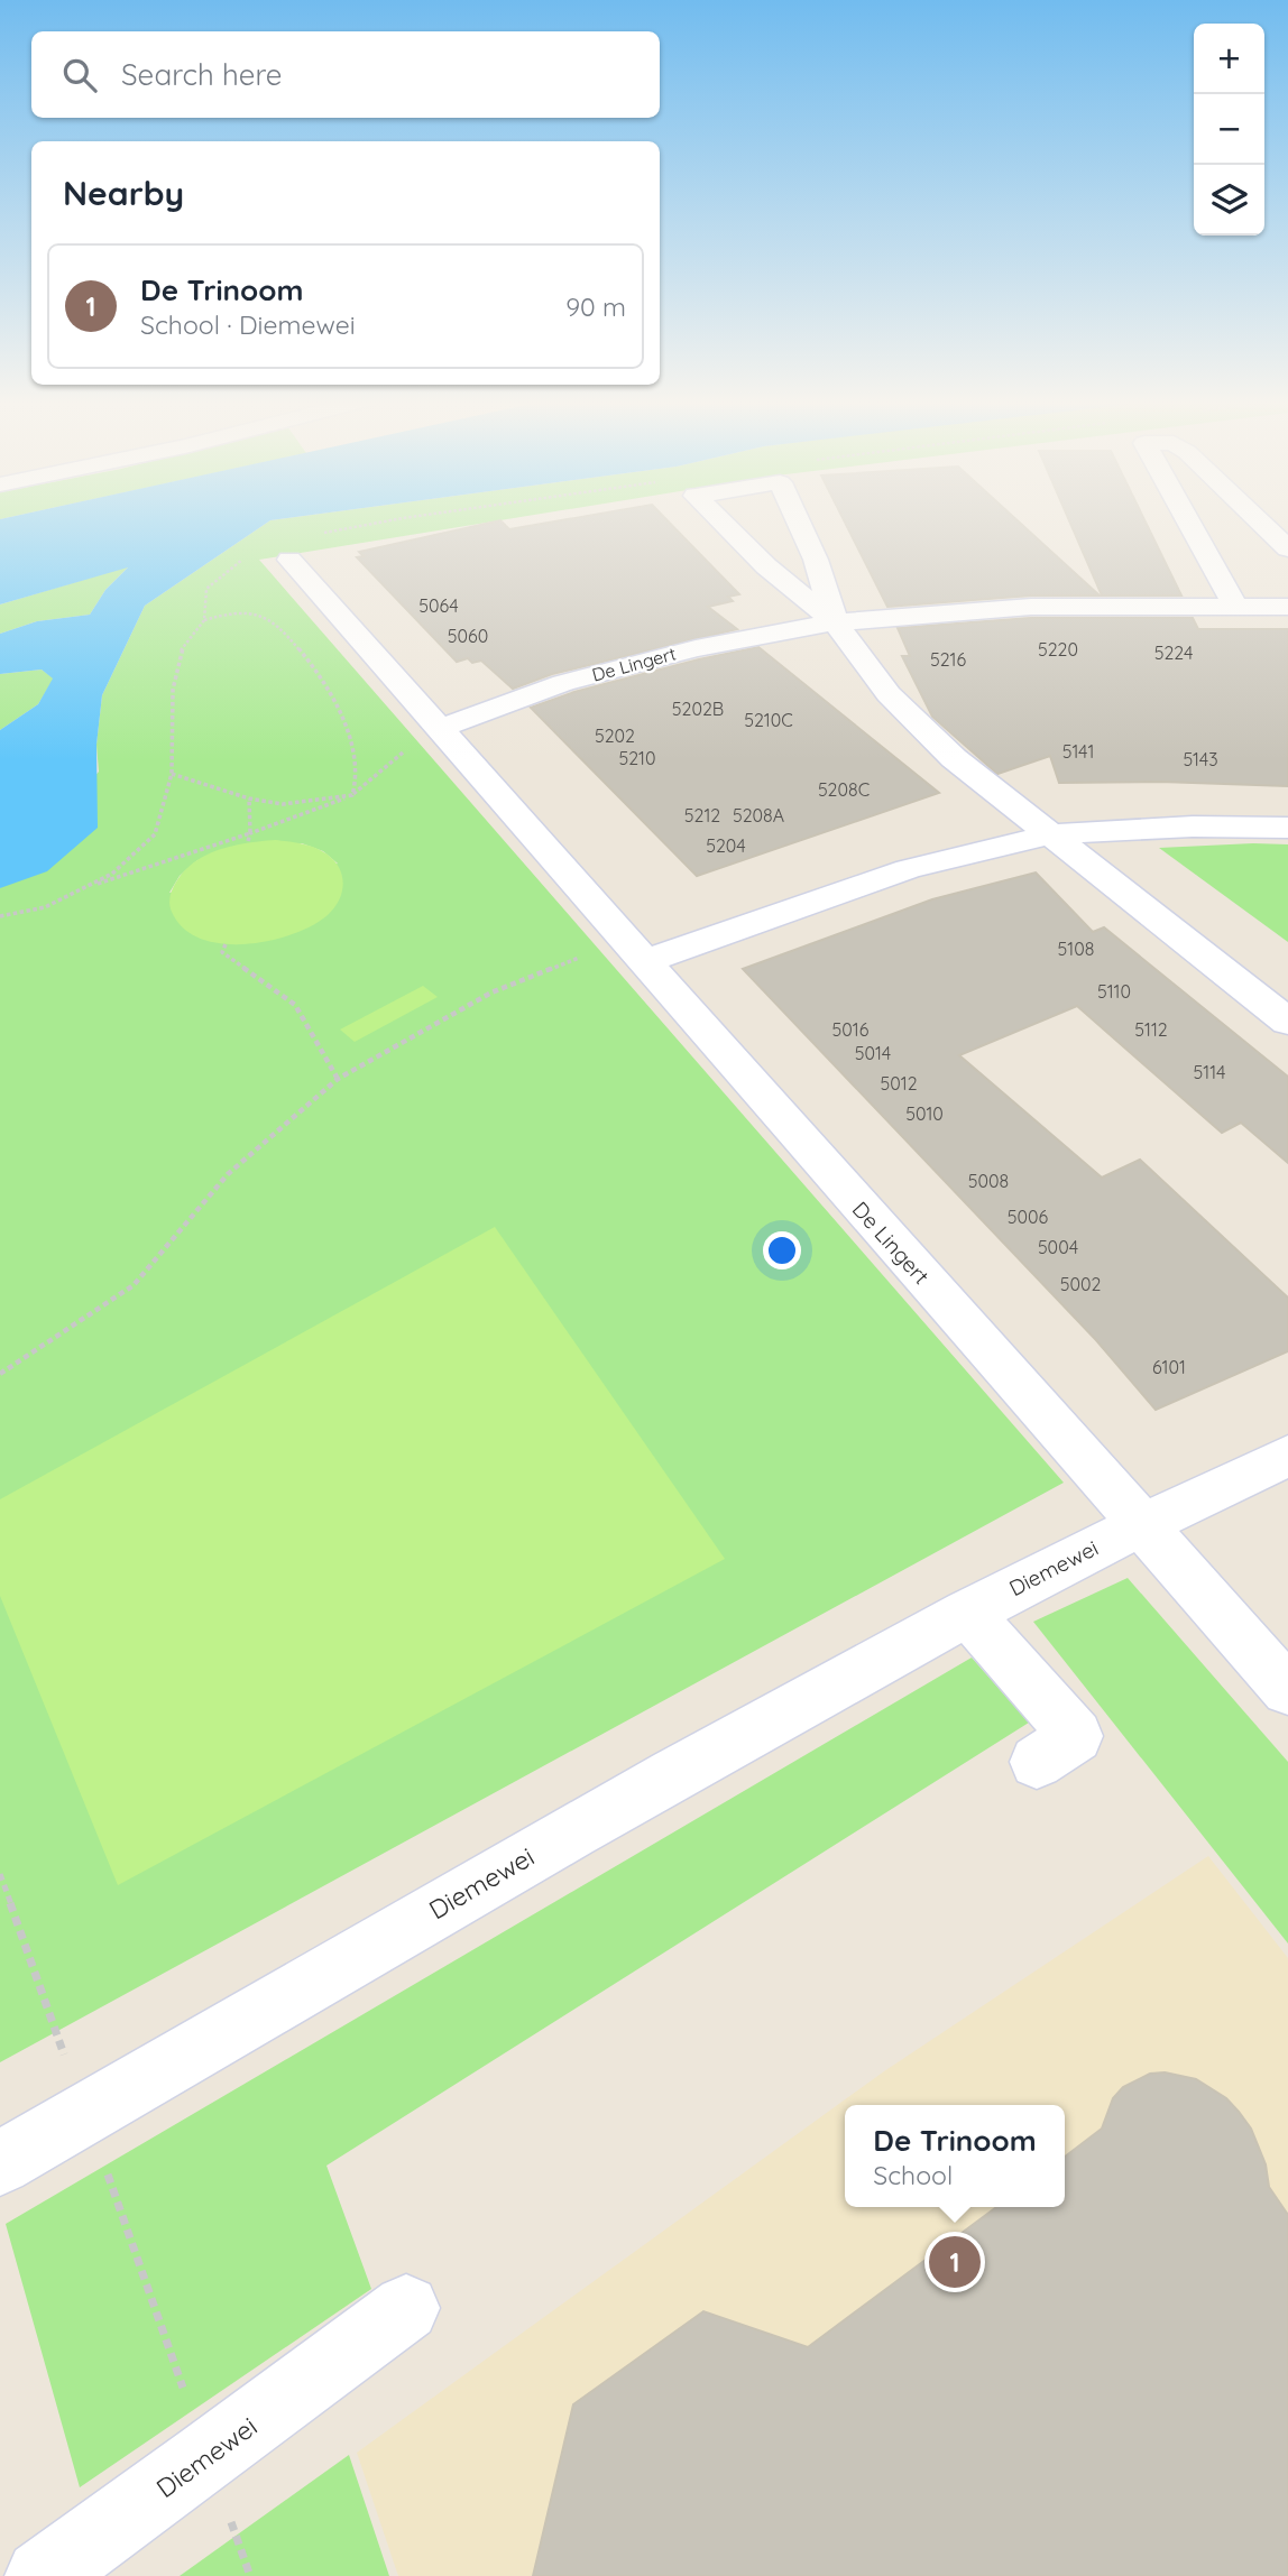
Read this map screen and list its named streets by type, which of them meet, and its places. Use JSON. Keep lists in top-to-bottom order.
{
  "streets": {
    "street": ["De Lingert", "Diemewei"]
  },
  "crossings": [
    ["De Lingert", "Diemewei"]
  ],
  "house_numbers": [
    "5064",
    "5060",
    "5220",
    "5224",
    "5216",
    "5202B",
    "5210C",
    "5202",
    "5141",
    "5210",
    "5143",
    "5208C",
    "5212",
    "5208A",
    "5204",
    "5108",
    "5110",
    "5016",
    "5112",
    "5014",
    "5114",
    "5012",
    "5010",
    "5008",
    "5006",
    "5004",
    "5002",
    "6101"
  ],
  "page": {
    "map_buttons": ["+", "−"],
    "search": "Search here",
    "heading": "Nearby",
    "list": [
      {
        "mark": "1",
        "name": "De Trinoom",
        "note": "School · Diemewei",
        "value": "90 m"
      }
    ],
    "popup": ["De Trinoom", "School"],
    "pins": "1"
  }
}
